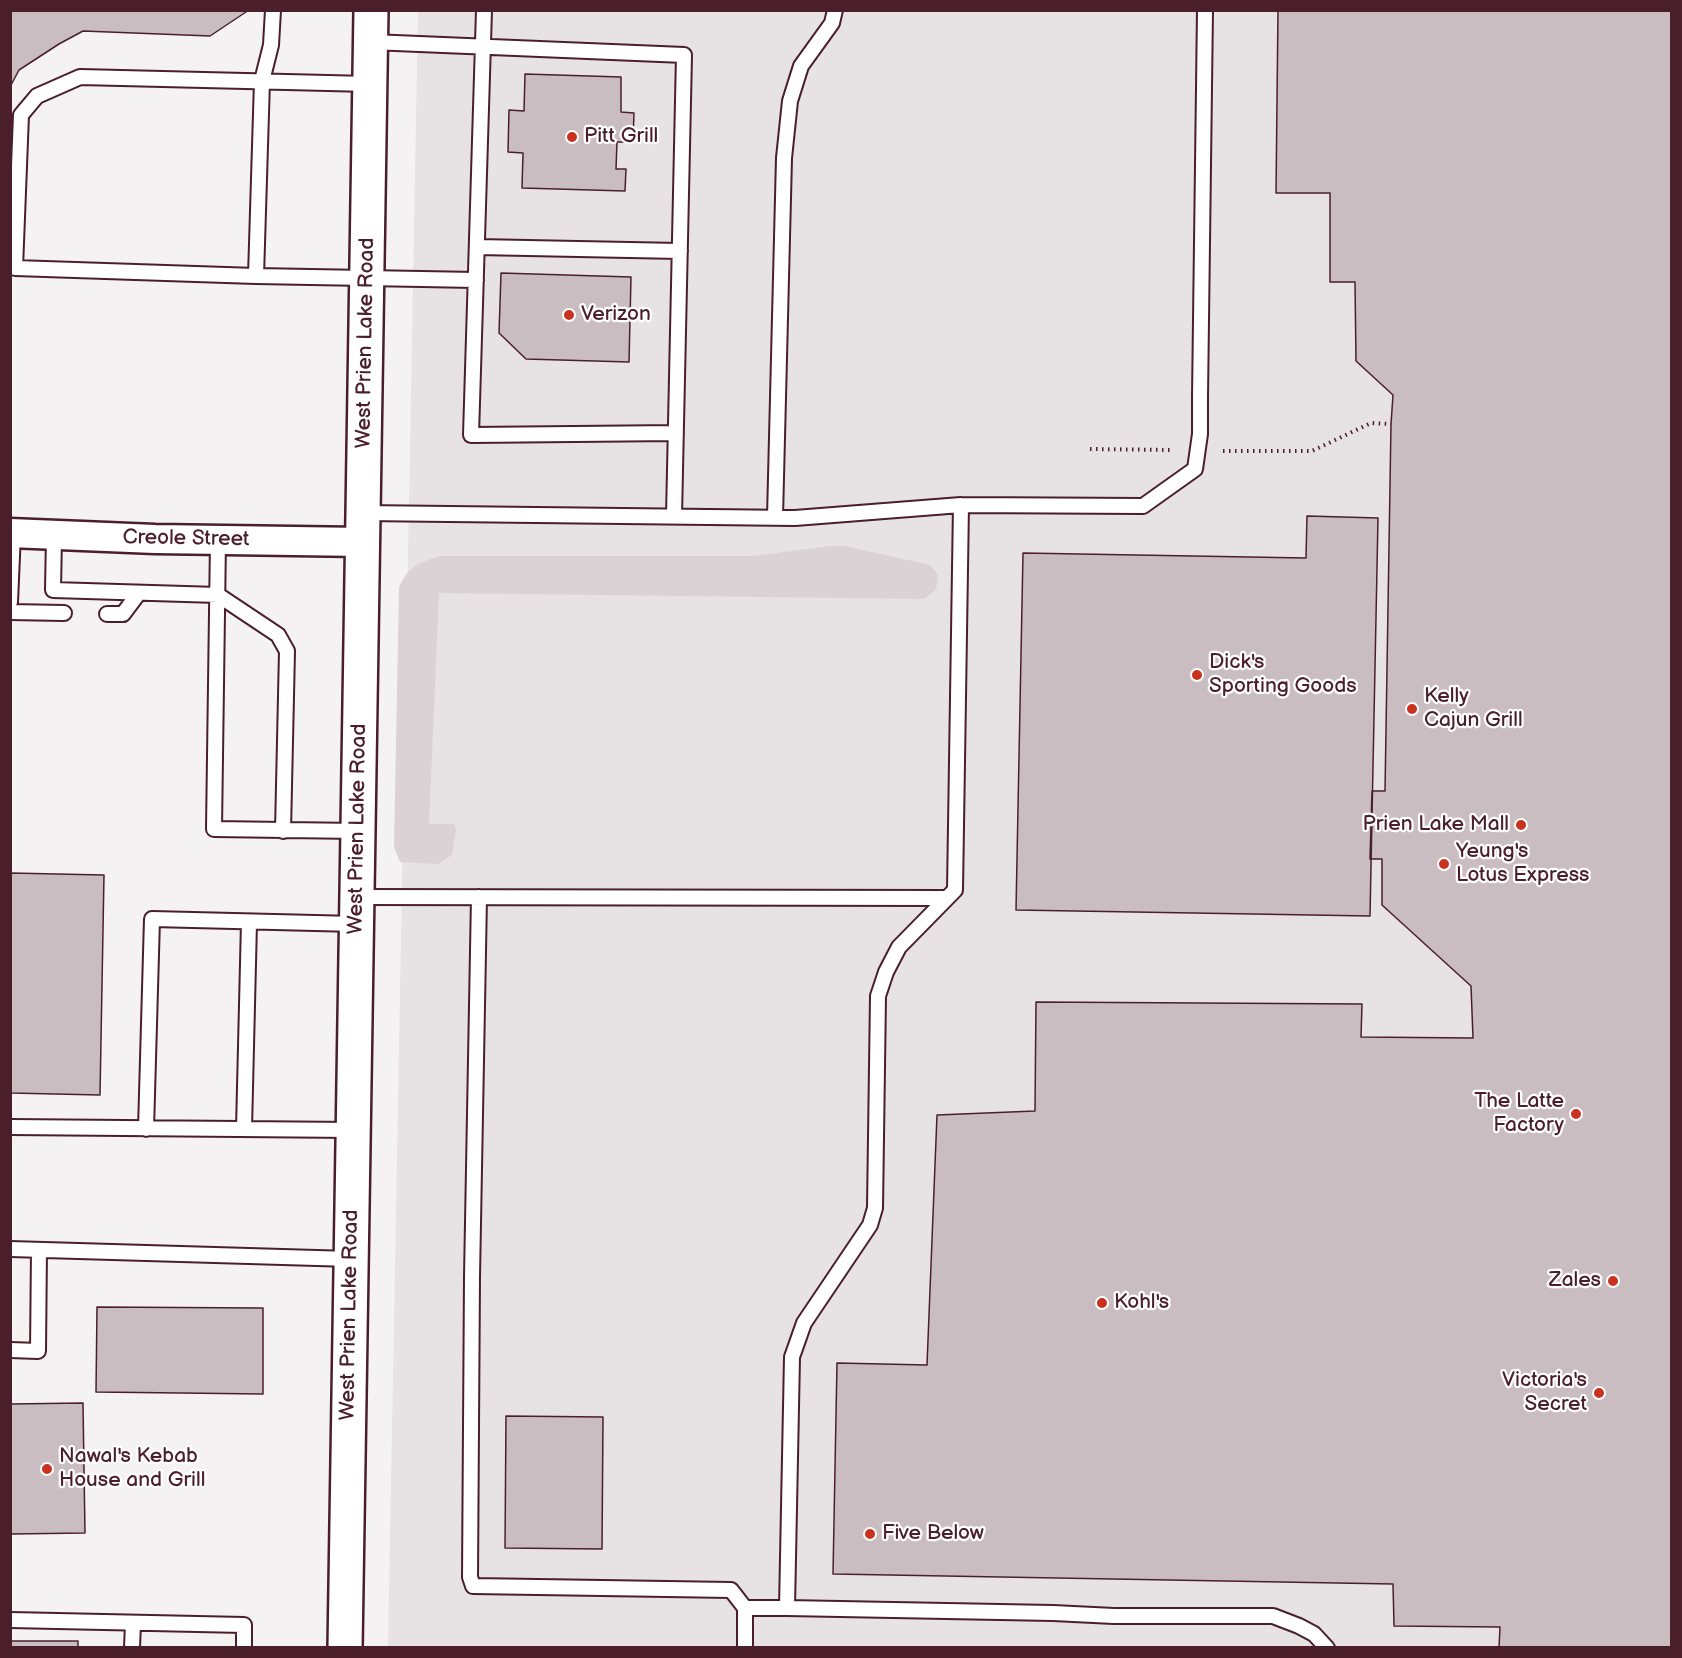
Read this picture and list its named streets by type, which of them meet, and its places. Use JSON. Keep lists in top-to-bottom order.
{
  "streets": {
    "street": ["West Prien Lake Road", "Creole Street"]
  },
  "crossings": [
    ["West Prien Lake Road", "Creole Street"]
  ],
  "places": [
    "Pitt Grill",
    "Verizon",
    "Dick's Sporting Goods",
    "Kelly Cajun Grill",
    "Prien Lake Mall",
    "Yeung's Lotus Express",
    "The Latte Factory",
    "Zales",
    "Kohl's",
    "Victoria's Secret",
    "Nawal's Kebab House and Grill",
    "Five Below"
  ]
}
